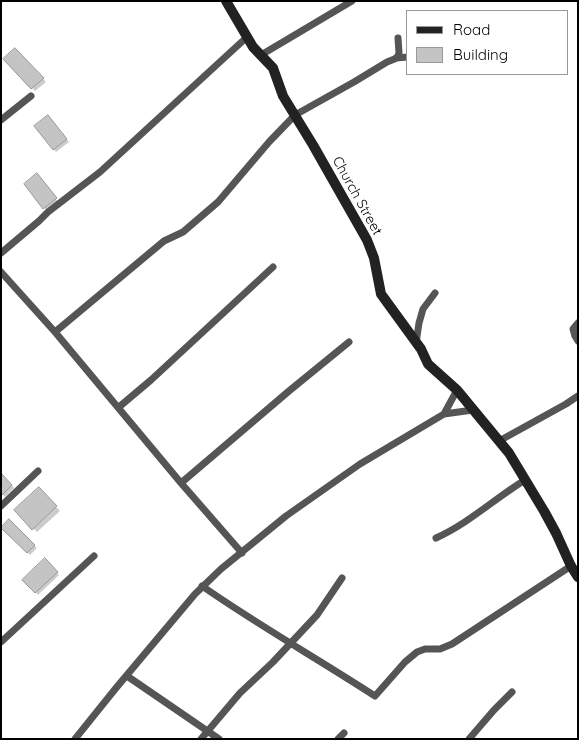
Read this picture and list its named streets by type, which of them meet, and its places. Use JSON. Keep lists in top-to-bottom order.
{
  "streets": {
    "street": ["Church Street"]
  },
  "legend": ["Road", "Building"]
}
